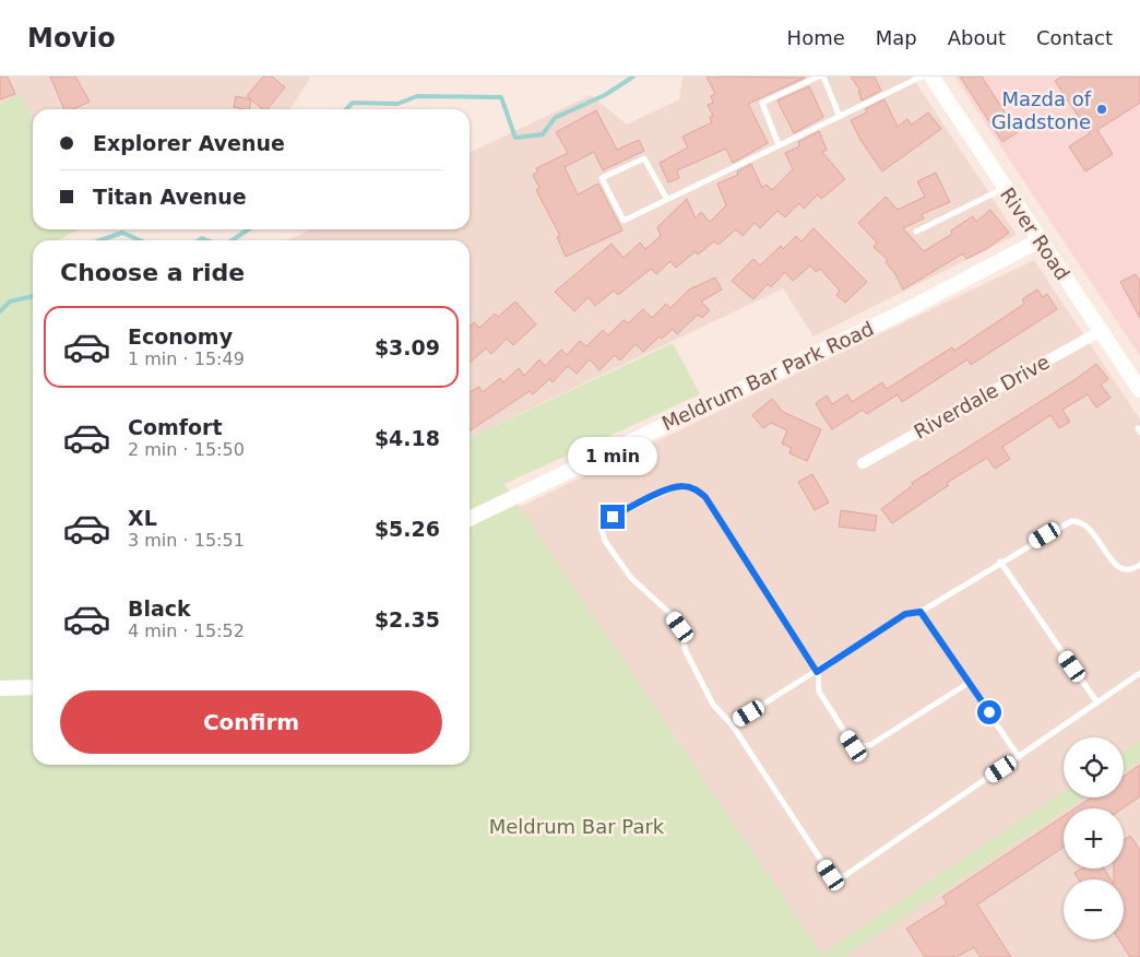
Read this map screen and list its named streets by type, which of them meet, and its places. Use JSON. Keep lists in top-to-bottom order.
{
  "streets": {
    "street": ["River Road", "Meldrum Bar Park Road", "Riverdale Drive"]
  },
  "crossings": [
    ["River Road", "Meldrum Bar Park Road"],
    ["River Road", "Riverdale Drive"]
  ],
  "parks": ["Meldrum Bar Park"],
  "places": ["Mazda of Gladstone"],
  "page": {
    "header": "Movio",
    "nav": [
      "Home",
      "Map",
      "About",
      "Contact"
    ],
    "banner": ["Explorer Avenue", "Titan Avenue"],
    "heading": "Choose a ride",
    "list": [
      {
        "name": "Economy",
        "note": "1 min · 15:49",
        "value": "$3.09"
      },
      {
        "name": "Comfort",
        "note": "2 min · 15:50",
        "value": "$4.18"
      },
      {
        "name": "XL",
        "note": "3 min · 15:51",
        "value": "$5.26"
      },
      {
        "name": "Black",
        "note": "4 min · 15:52",
        "value": "$2.35"
      }
    ],
    "bubble": "1 min",
    "buttons": "Confirm",
    "map_buttons": ["+", "−"]
  }
}
